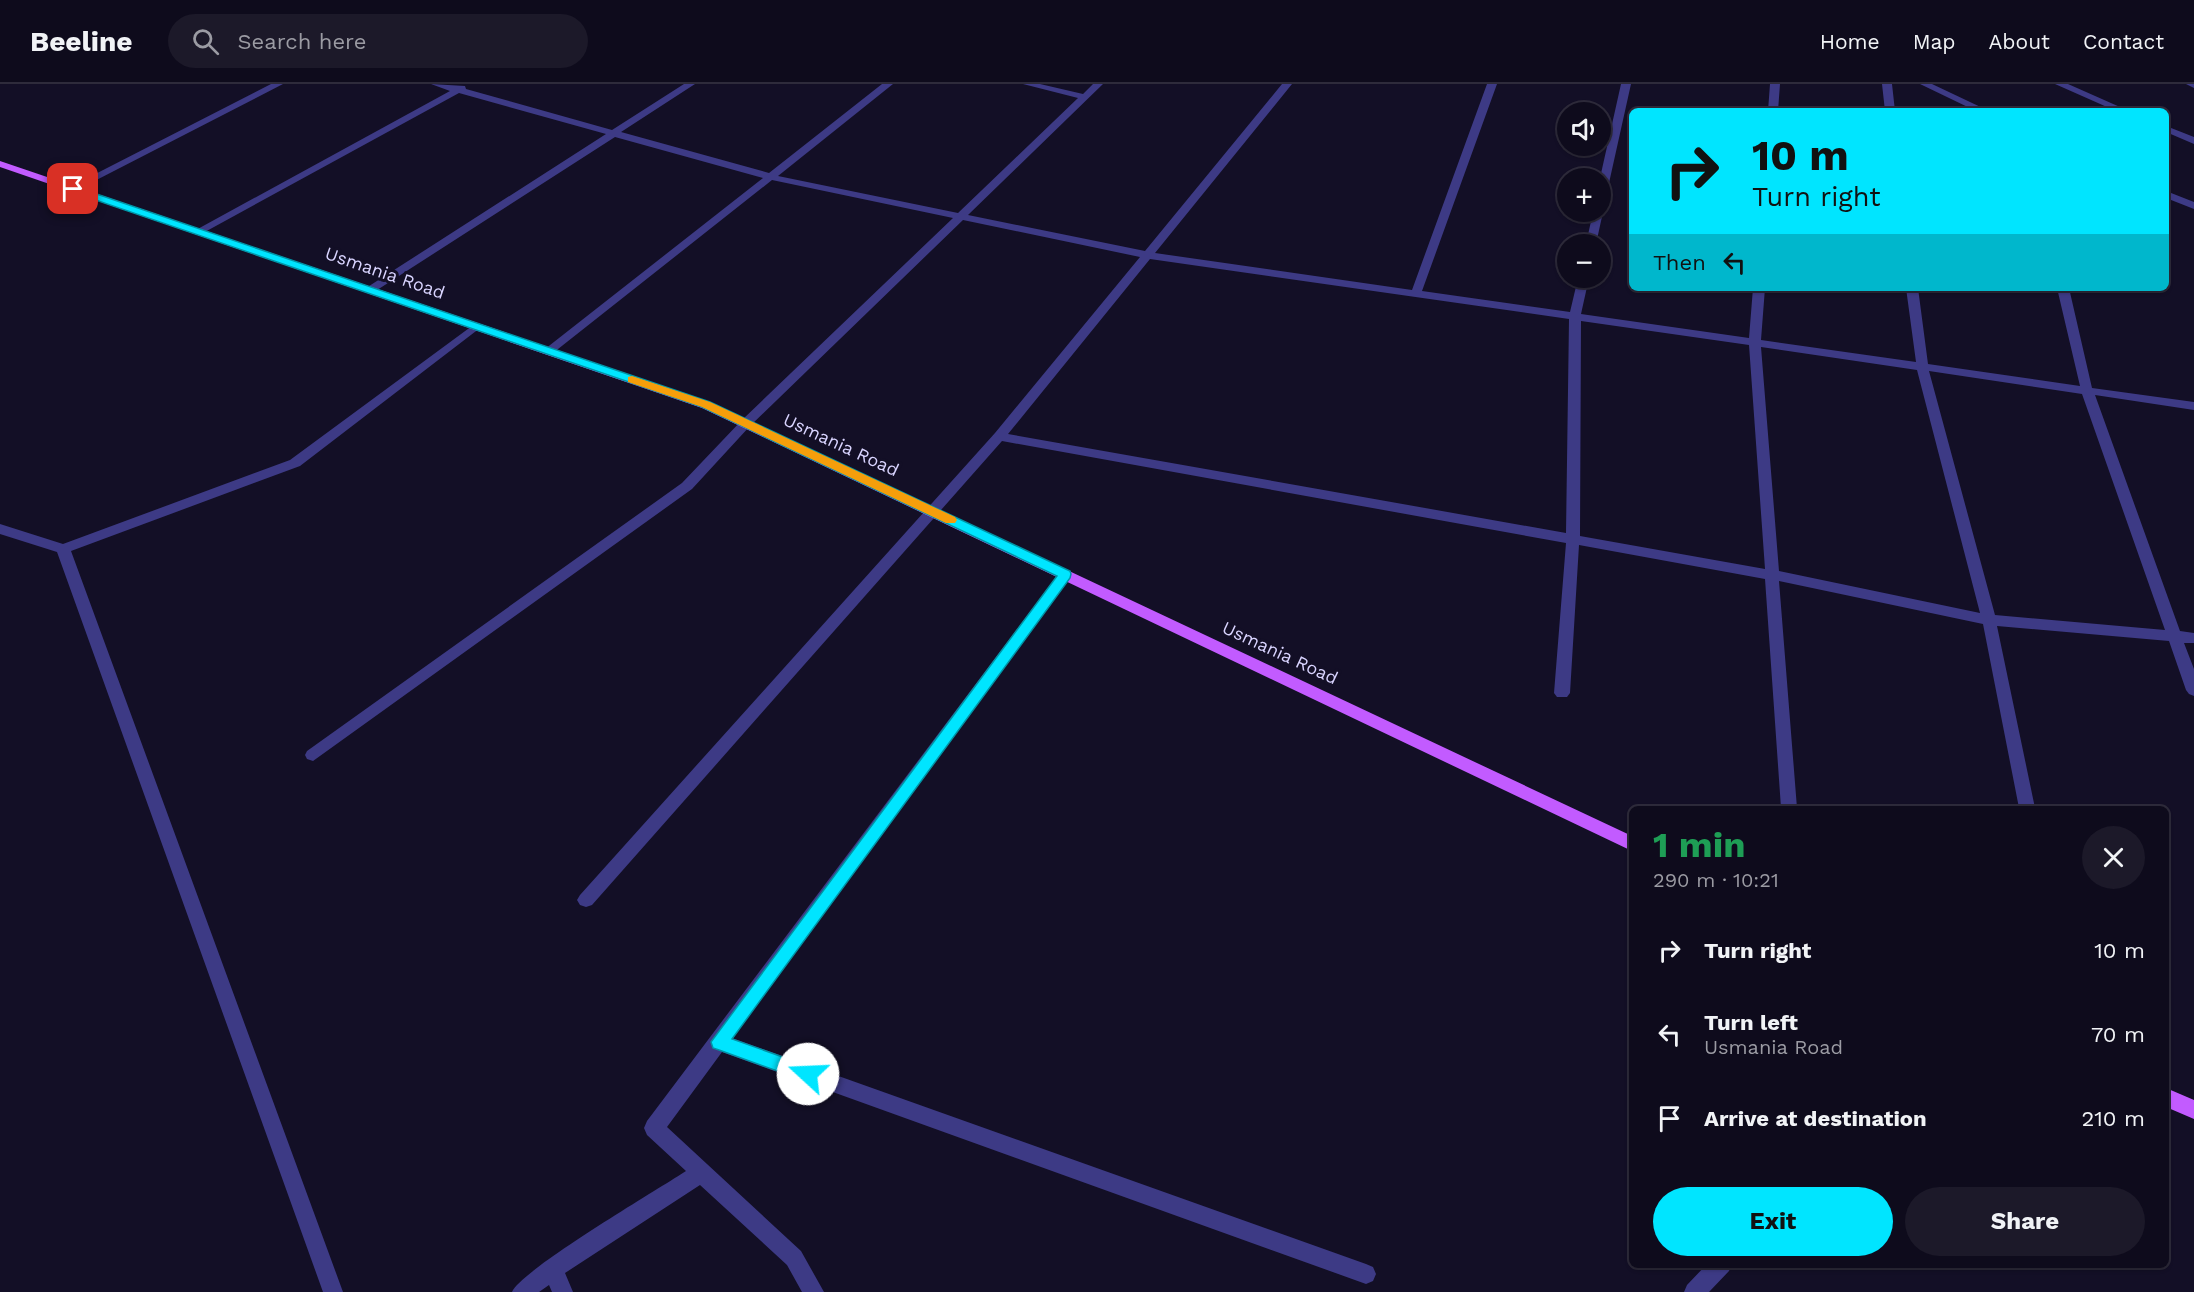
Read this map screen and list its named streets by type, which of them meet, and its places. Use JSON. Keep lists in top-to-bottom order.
{
  "streets": {
    "main road": ["Usmania Road"]
  },
  "page": {
    "header": "Beeline",
    "search": "Search here",
    "nav": [
      "Home",
      "Map",
      "About",
      "Contact"
    ],
    "map_buttons": ["+", "−"],
    "turn": ["10 m", "Turn right"],
    "then": "Then",
    "heading": ["1 min", "290 m · 10:21"],
    "list": [
      {
        "name": "Turn right",
        "value": "10 m"
      },
      {
        "name": "Turn left",
        "note": "Usmania Road",
        "value": "70 m"
      },
      {
        "name": "Arrive at destination",
        "value": "210 m"
      }
    ],
    "buttons": ["Exit", "Share"]
  }
}
